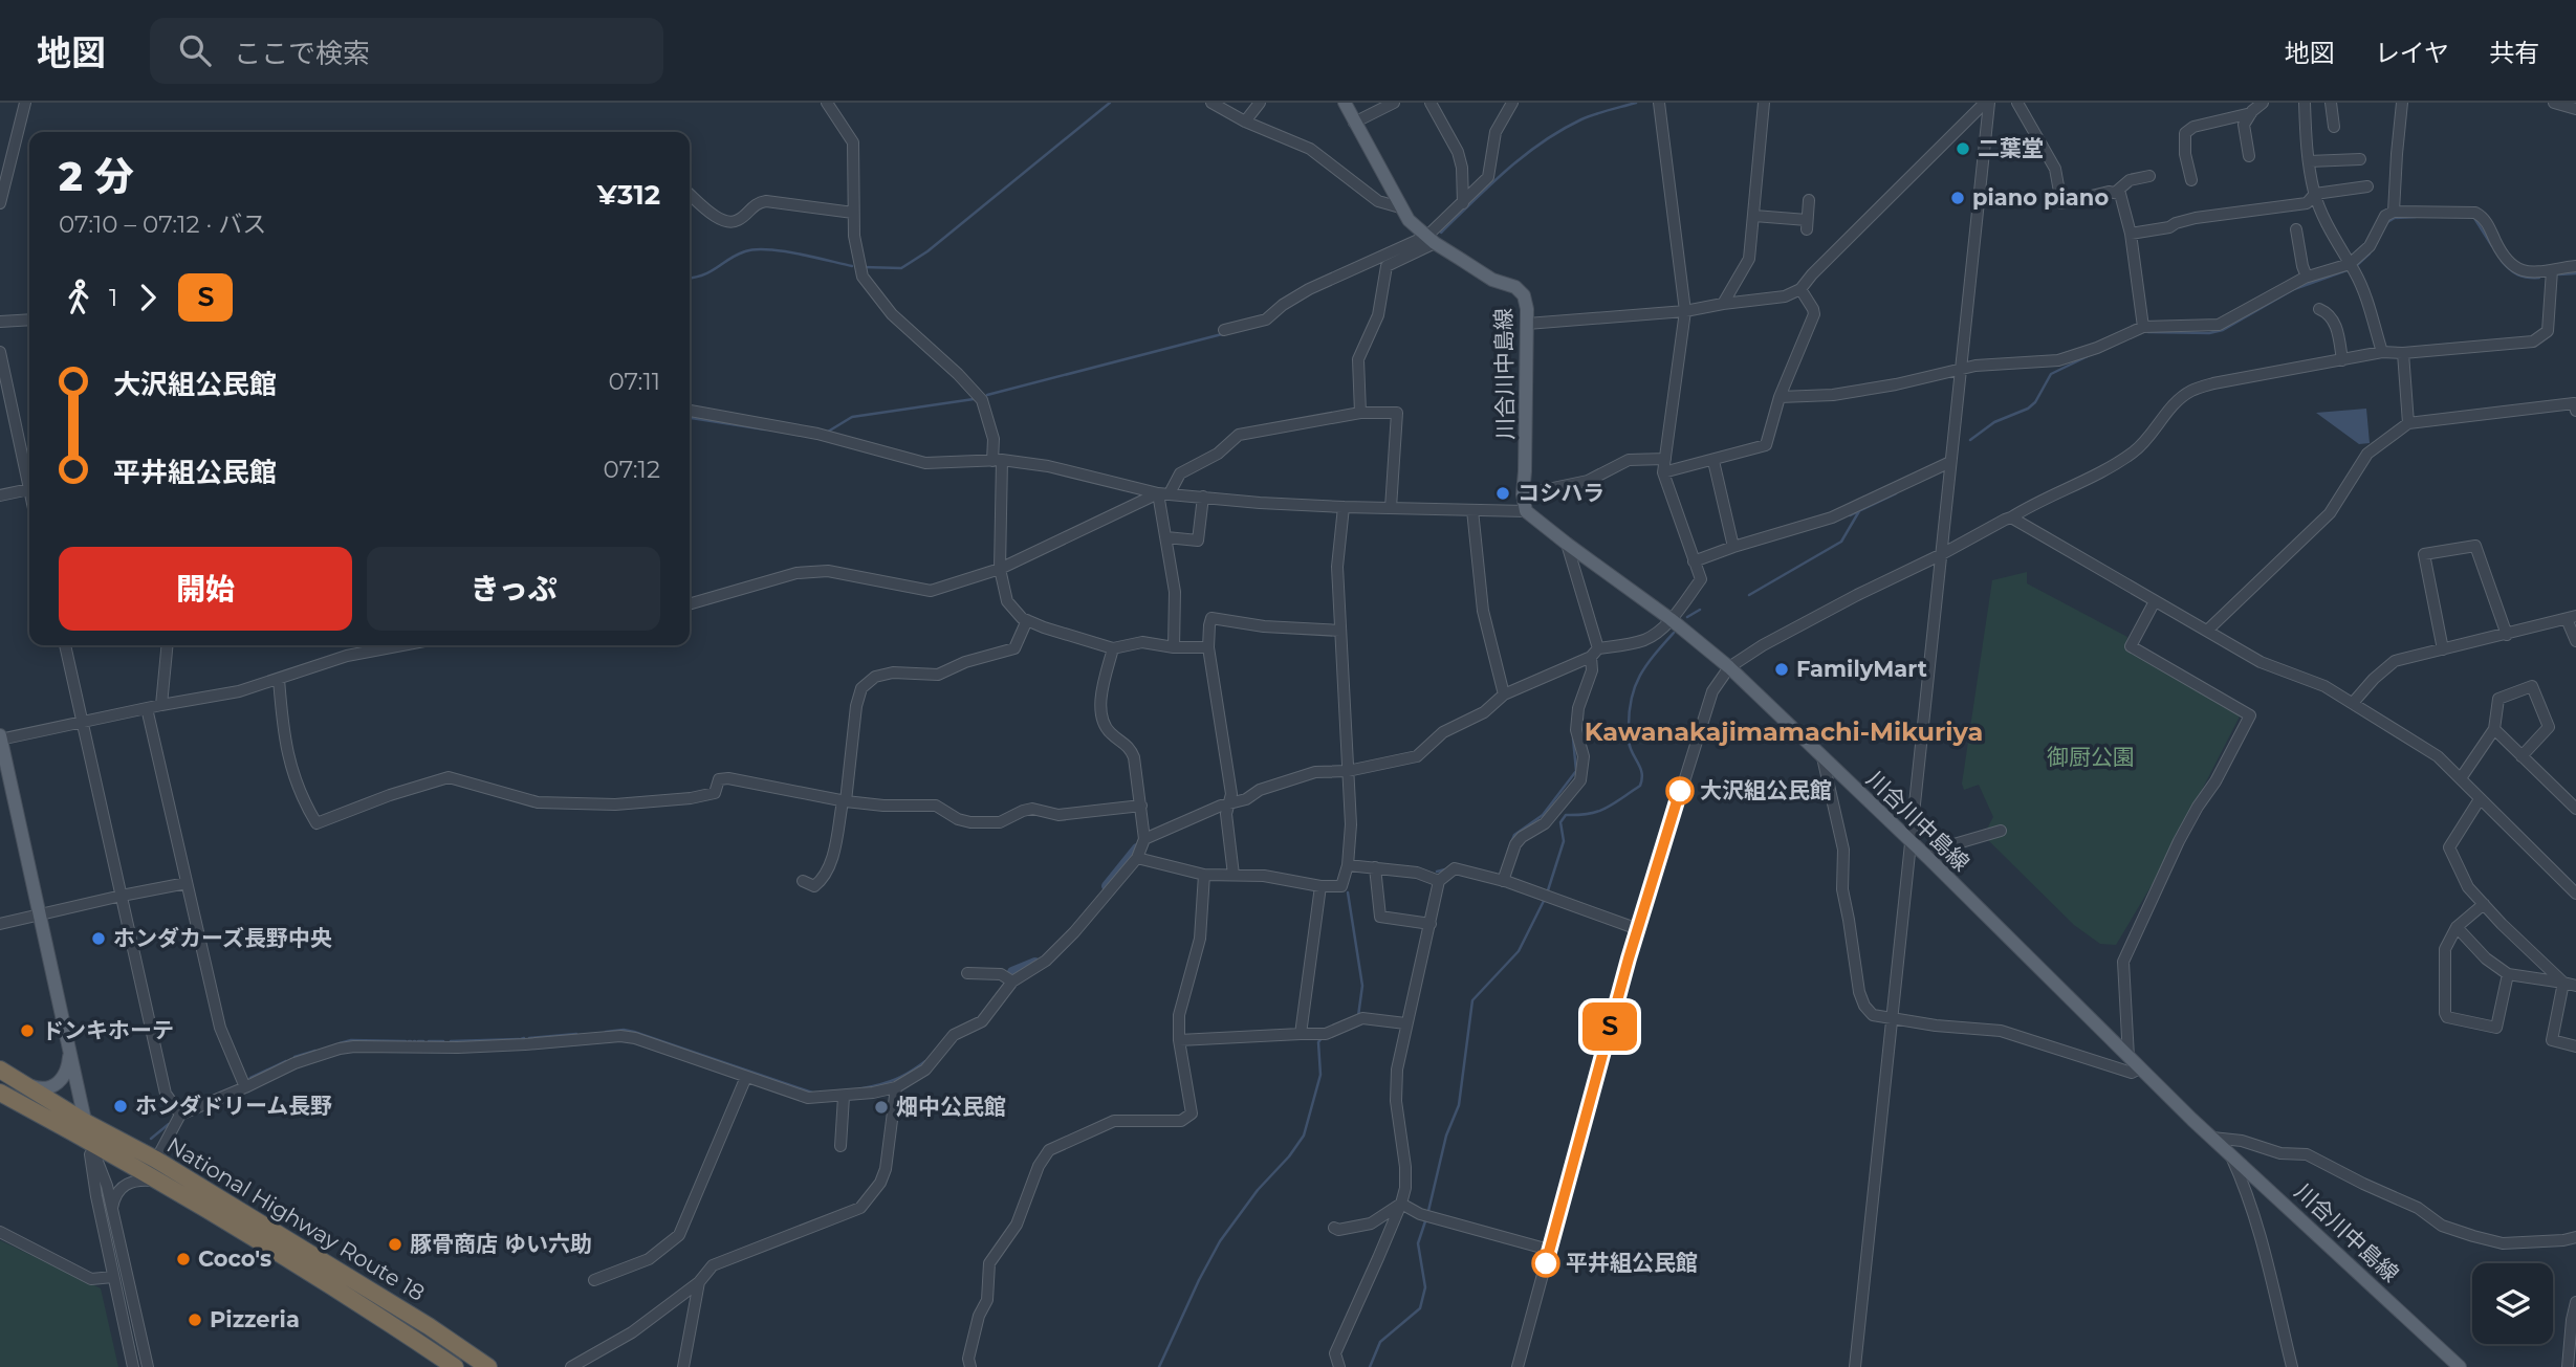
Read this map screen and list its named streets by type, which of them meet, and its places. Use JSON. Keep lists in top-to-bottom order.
{
  "streets": {
    "highway": ["National Highway Route 18"],
    "main road": ["川合川中島線"]
  },
  "districts": ["Kawanakajimamachi-Mikuriya"],
  "parks": ["御厨公園"],
  "places": [
    "二葉堂",
    "piano piano",
    "コシハラ",
    "FamilyMart",
    "大沢組公民館",
    "ホンダカーズ長野中央",
    "ドンキホーテ",
    "ホンダドリーム長野",
    "畑中公民館",
    "豚骨商店 ゆい六助",
    "Coco's",
    "平井組公民館",
    "Pizzeria"
  ],
  "lines": ["bus line Ｓ"],
  "page": {
    "header": "地図",
    "search": "ここで検索",
    "nav": ["地図", "レイヤ", "共有"],
    "on_map": "Ｓ",
    "heading": ["2 分", "07:10 – 07:12 · バス", "¥312"],
    "legs": ["1", "Ｓ"],
    "list": [
      {
        "name": "大沢組公民館",
        "value": "07:11"
      },
      {
        "name": "平井組公民館",
        "value": "07:12"
      }
    ],
    "buttons": ["開始", "きっぷ"]
  }
}
